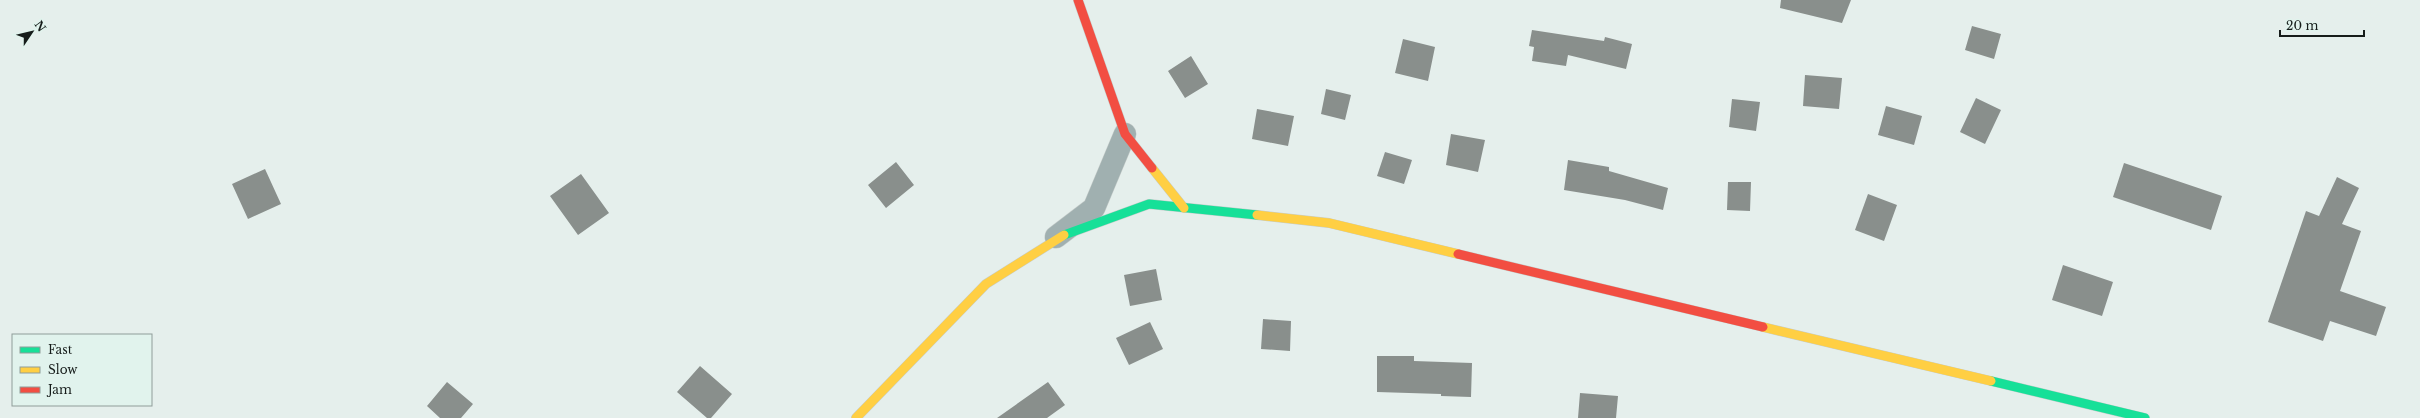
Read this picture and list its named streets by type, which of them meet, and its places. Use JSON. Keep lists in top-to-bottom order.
{
  "legend": ["Fast", "Slow", "Jam"],
  "scale_bar": "20 m",
  "north": "top right"
}
